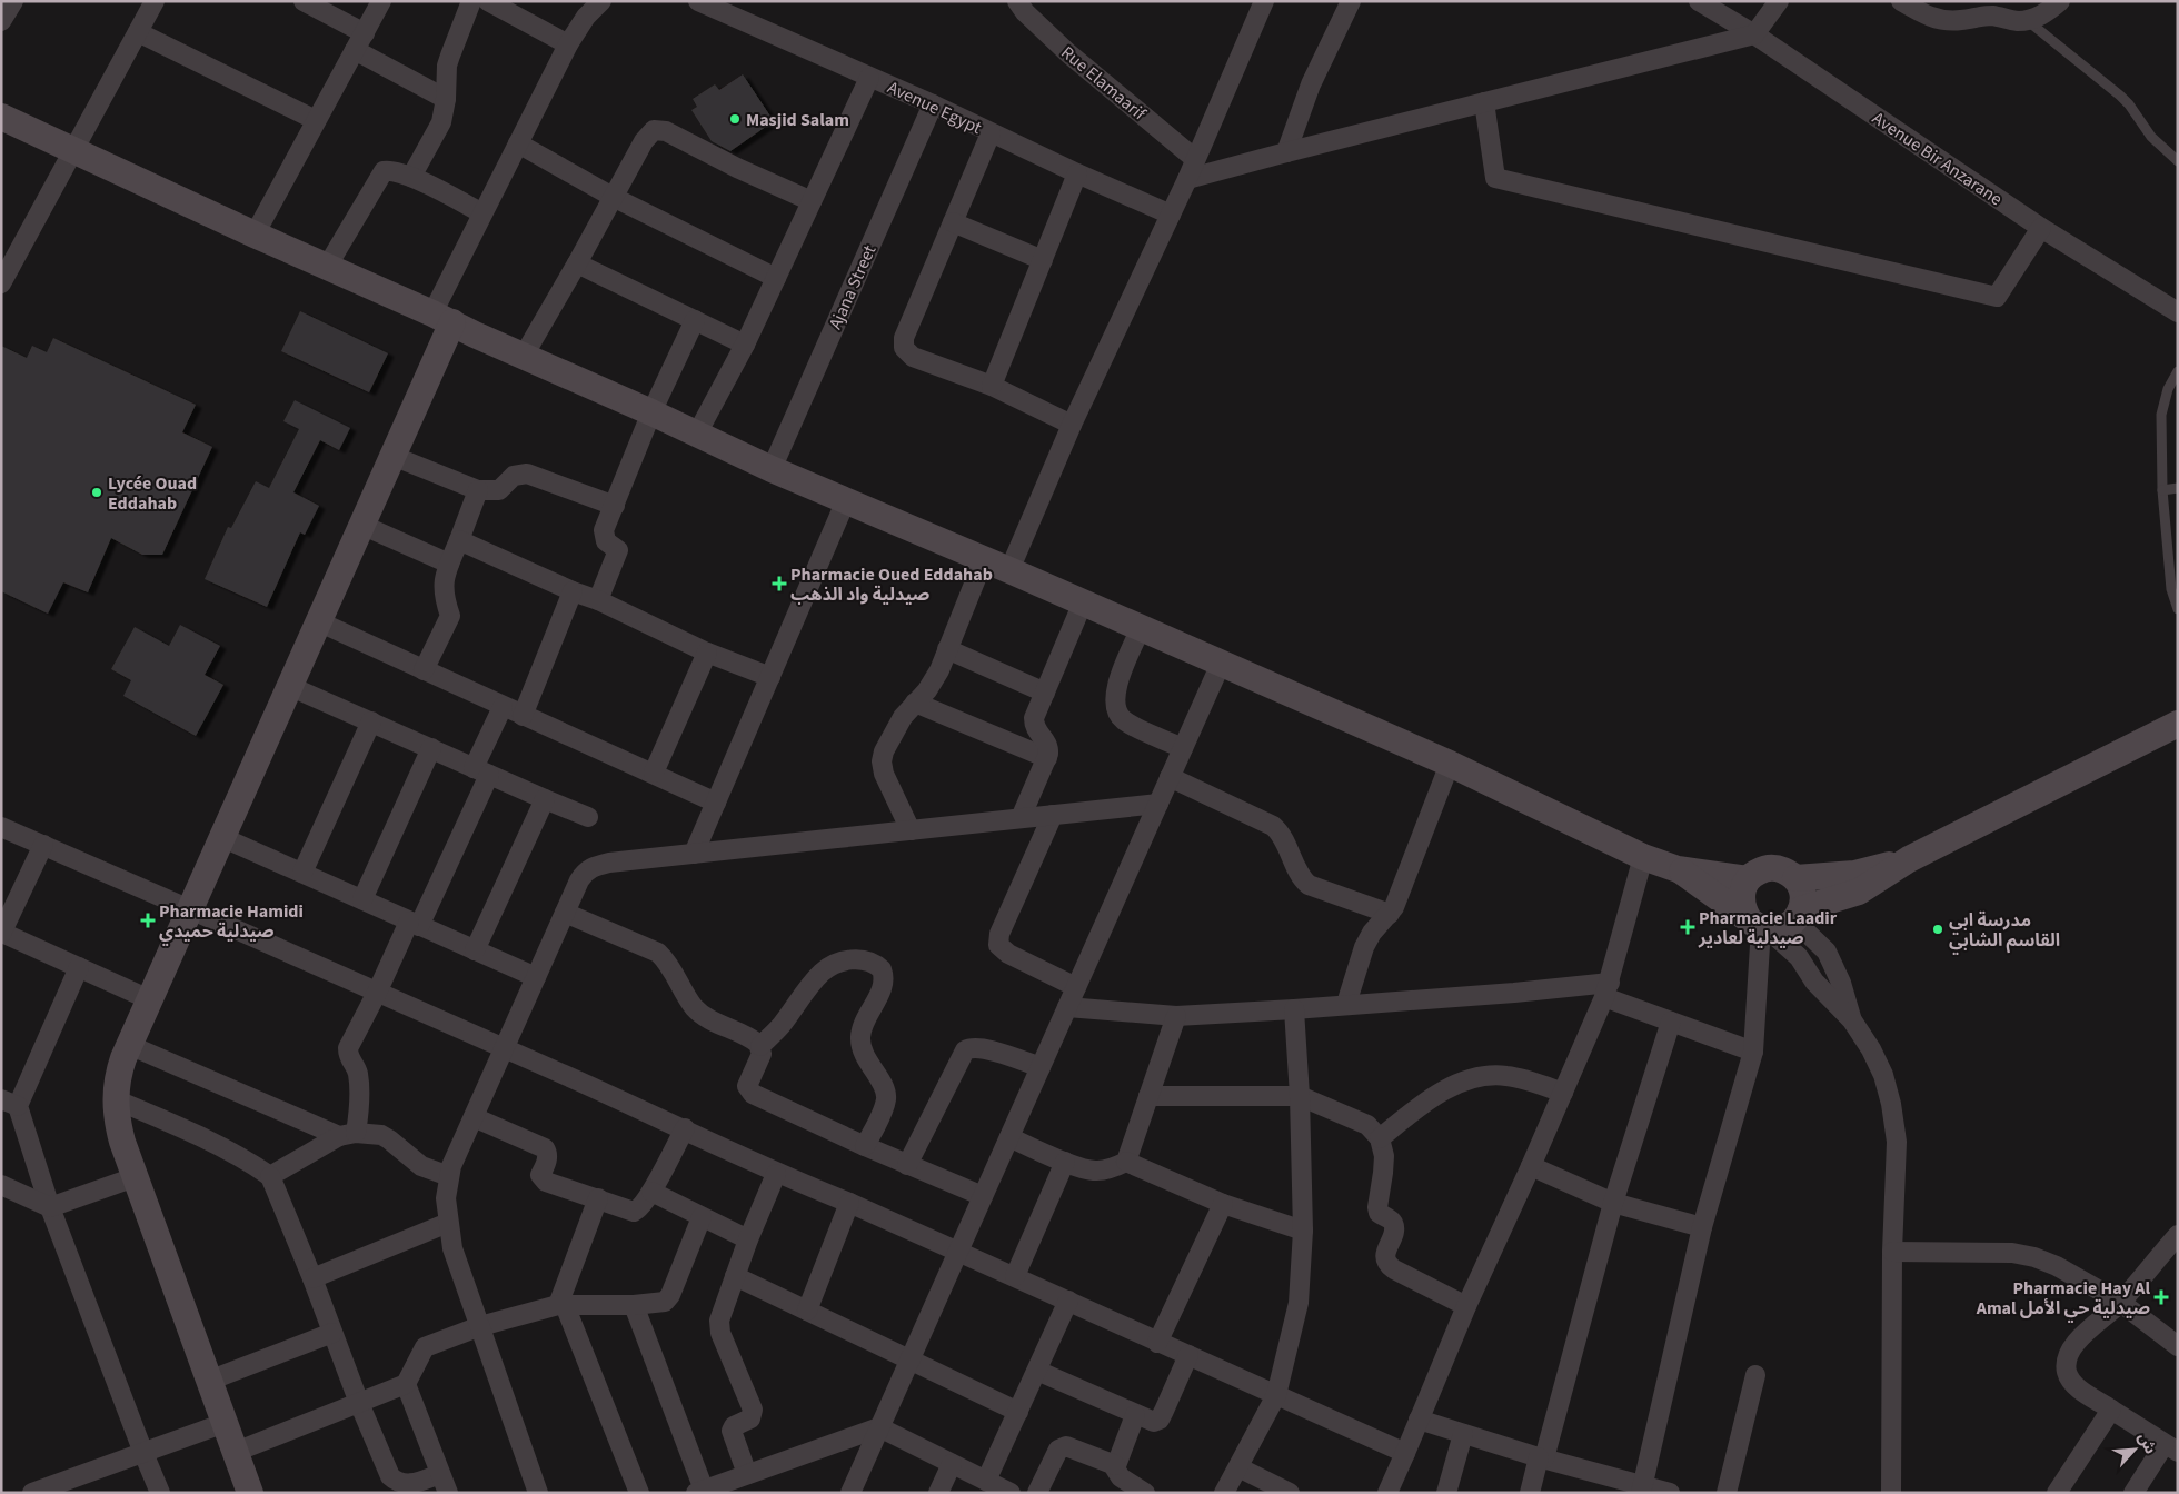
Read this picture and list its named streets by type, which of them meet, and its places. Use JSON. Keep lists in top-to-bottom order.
{
  "streets": {
    "street": [
      "Rue Elamaarif",
      "Avenue Egypt",
      "Avenue Bir Anzarane",
      "Ajana Street"
    ]
  },
  "crossings": [
    ["Avenue Egypt", "Ajana Street"]
  ],
  "places": {
    "other": ["Masjid Salam", "Lycée Ouad Eddahab", "مدرسة ابي القاسم الشابي"],
    "health": [
      "Pharmacie Oued Eddahab صيدلية واد الذهب",
      "Pharmacie Hamidi صيدلية حميدي",
      "Pharmacie Laadir صيدلية لعادير",
      "Pharmacie Hay Al Amal صيدلية حي الأمل"
    ]
  },
  "north": "top right"
}
